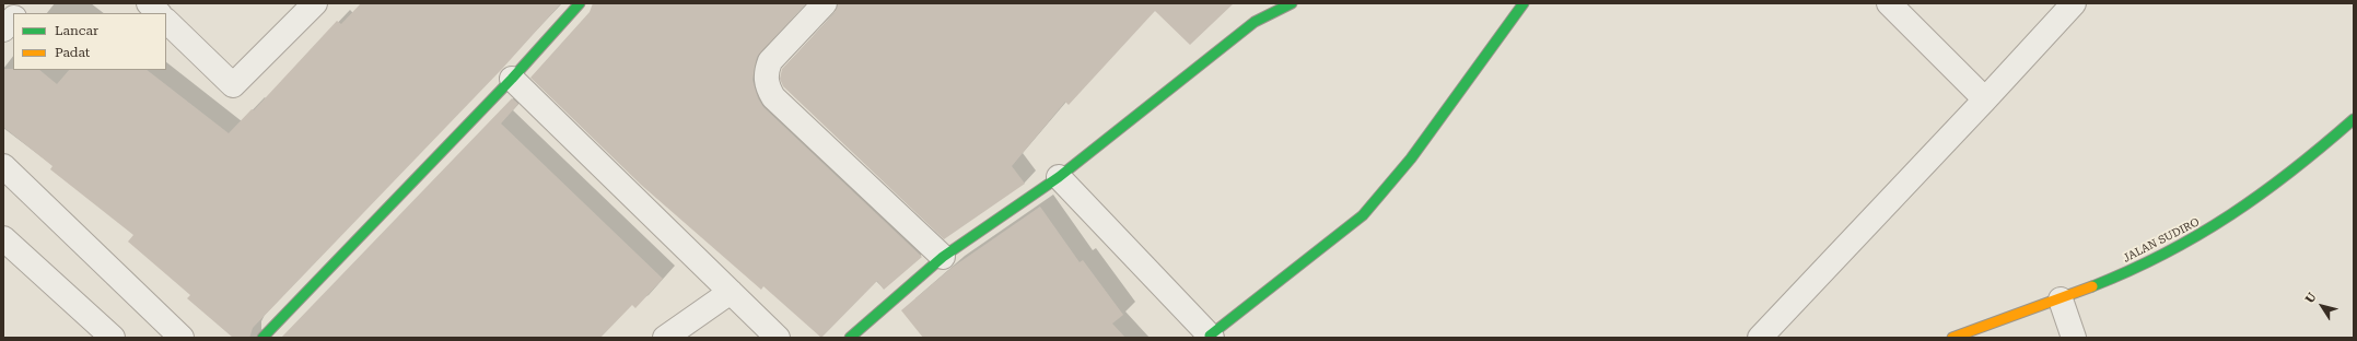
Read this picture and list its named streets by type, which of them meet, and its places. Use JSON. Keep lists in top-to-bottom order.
{
  "streets": {
    "street": ["JALAN SUDIRO"]
  },
  "legend": ["Lancar", "Padat"],
  "north": "top left"
}
